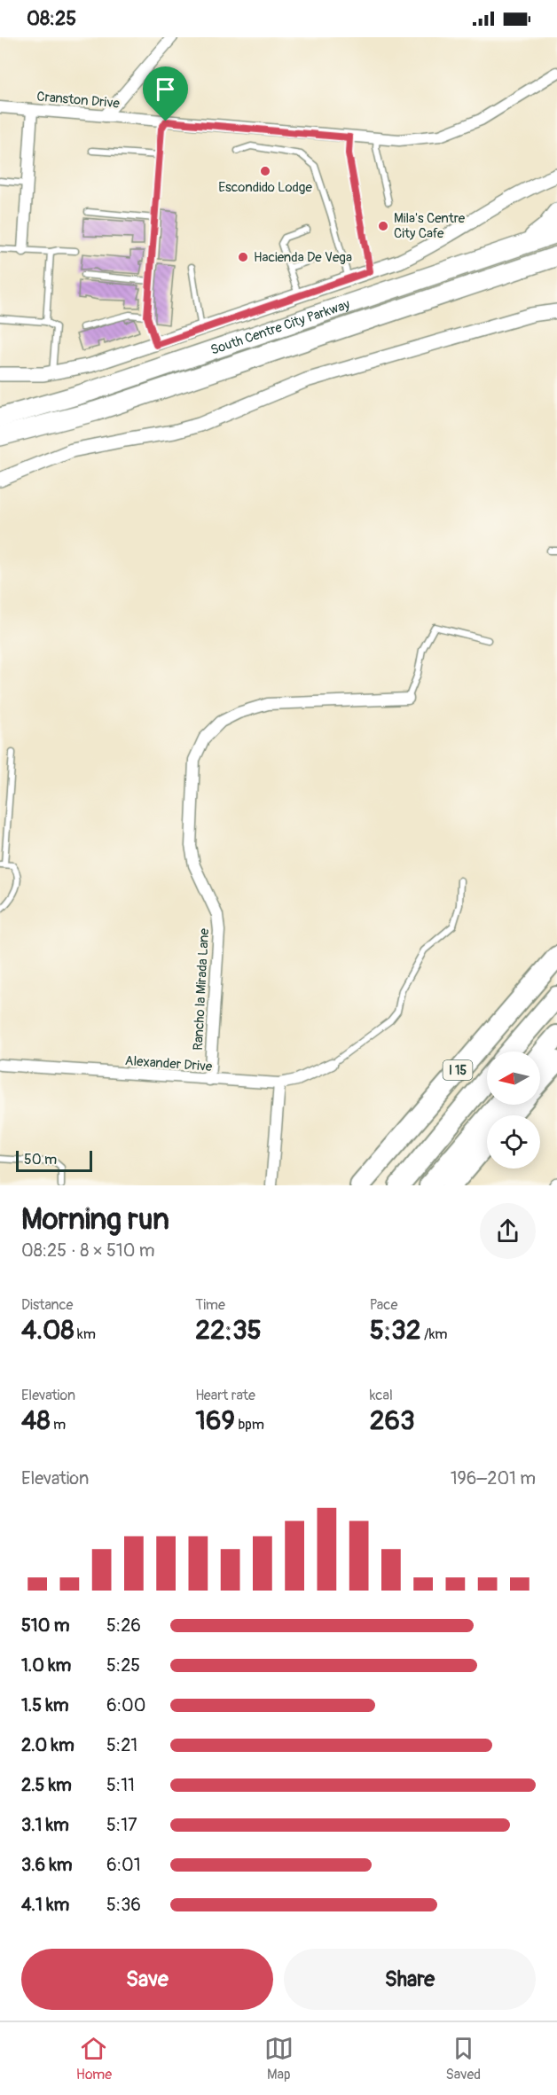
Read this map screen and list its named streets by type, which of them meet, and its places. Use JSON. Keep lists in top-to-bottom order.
{
  "streets": {
    "highway": ["South Centre City Parkway", "I 15"],
    "street": ["Cranston Drive", "Rancho la Mirada Lane", "Alexander Drive"]
  },
  "crossings": [
    ["Rancho la Mirada Lane", "Alexander Drive"]
  ],
  "places": ["Escondido Lodge", "Mila's Centre City Cafe", "Hacienda De Vega"],
  "scale_bar": "50 m",
  "north": "left",
  "page": {
    "status": "08:25",
    "scale": "50 m",
    "heading": ["Morning run", "08:25 · 8 × 510 m"],
    "stats": [
      ["Distance", "4.08 km"],
      ["Time", "22:35"],
      ["Pace", "5:32 /km"],
      ["Elevation", "48 m"],
      ["Heart rate", "169 bpm"],
      ["kcal", "263"]
    ],
    "chart": ["Elevation", "196–201 m"],
    "list": [
      {
        "name": "510 m",
        "note": "5:26"
      },
      {
        "name": "1.0 km",
        "note": "5:25"
      },
      {
        "name": "1.5 km",
        "note": "6:00"
      },
      {
        "name": "2.0 km",
        "note": "5:21"
      },
      {
        "name": "2.5 km",
        "note": "5:11"
      },
      {
        "name": "3.1 km",
        "note": "5:17"
      },
      {
        "name": "3.6 km",
        "note": "6:01"
      },
      {
        "name": "4.1 km",
        "note": "5:36"
      }
    ],
    "buttons": ["Save", "Share"],
    "tabs": ["Home", "Map", "Saved"]
  }
}
